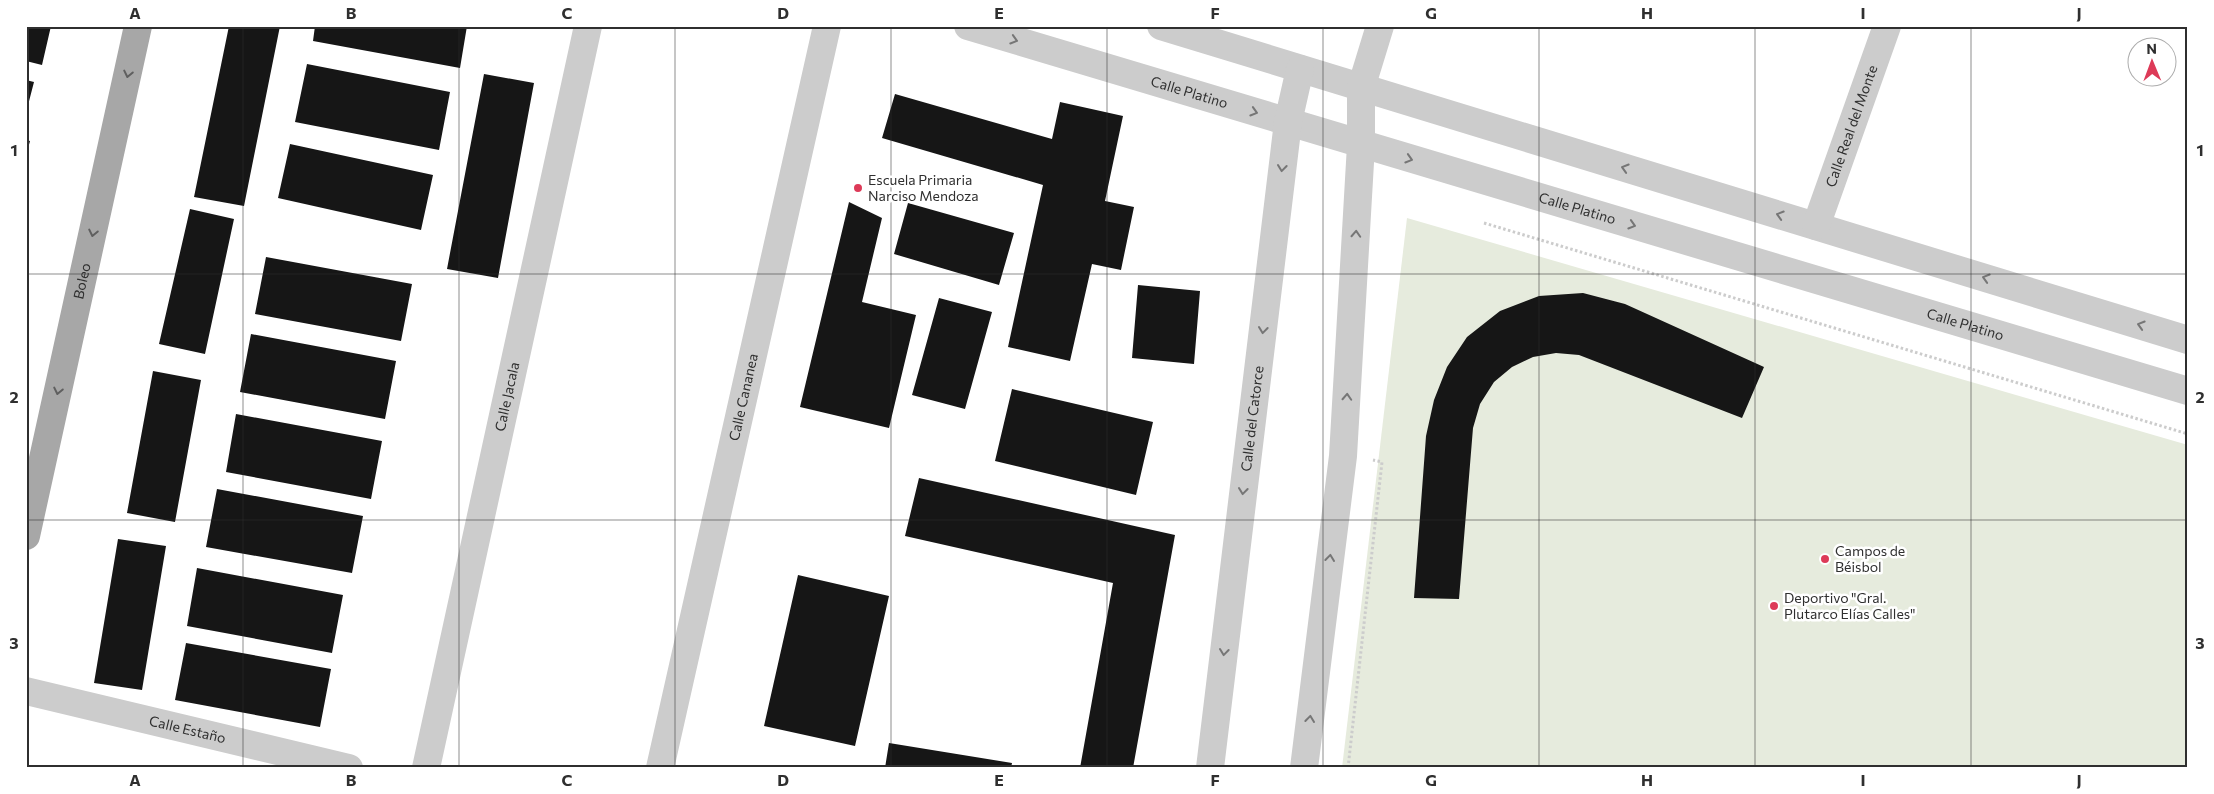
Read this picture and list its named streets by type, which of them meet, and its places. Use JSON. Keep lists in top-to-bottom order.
{
  "streets": {
    "main road": ["Boleo"],
    "street": [
      "Calle Platino",
      "Calle Real del Monte",
      "Calle Jacala",
      "Calle Cananea",
      "Calle del Catorce",
      "Calle Estaño"
    ]
  },
  "crossings": [
    ["Calle Platino", "Calle del Catorce"]
  ],
  "one_way": ["Boleo"],
  "places": ["Escuela Primaria Narciso Mendoza", "Campos de Béisbol", "Deportivo \"Gral. Plutarco Elías Calles\""],
  "north": "top",
  "grid": {
    "columns": [
      "A",
      "B",
      "C",
      "D",
      "E",
      "F",
      "G",
      "H",
      "I",
      "J"
    ],
    "rows": ["1", "2", "3"]
  }
}
